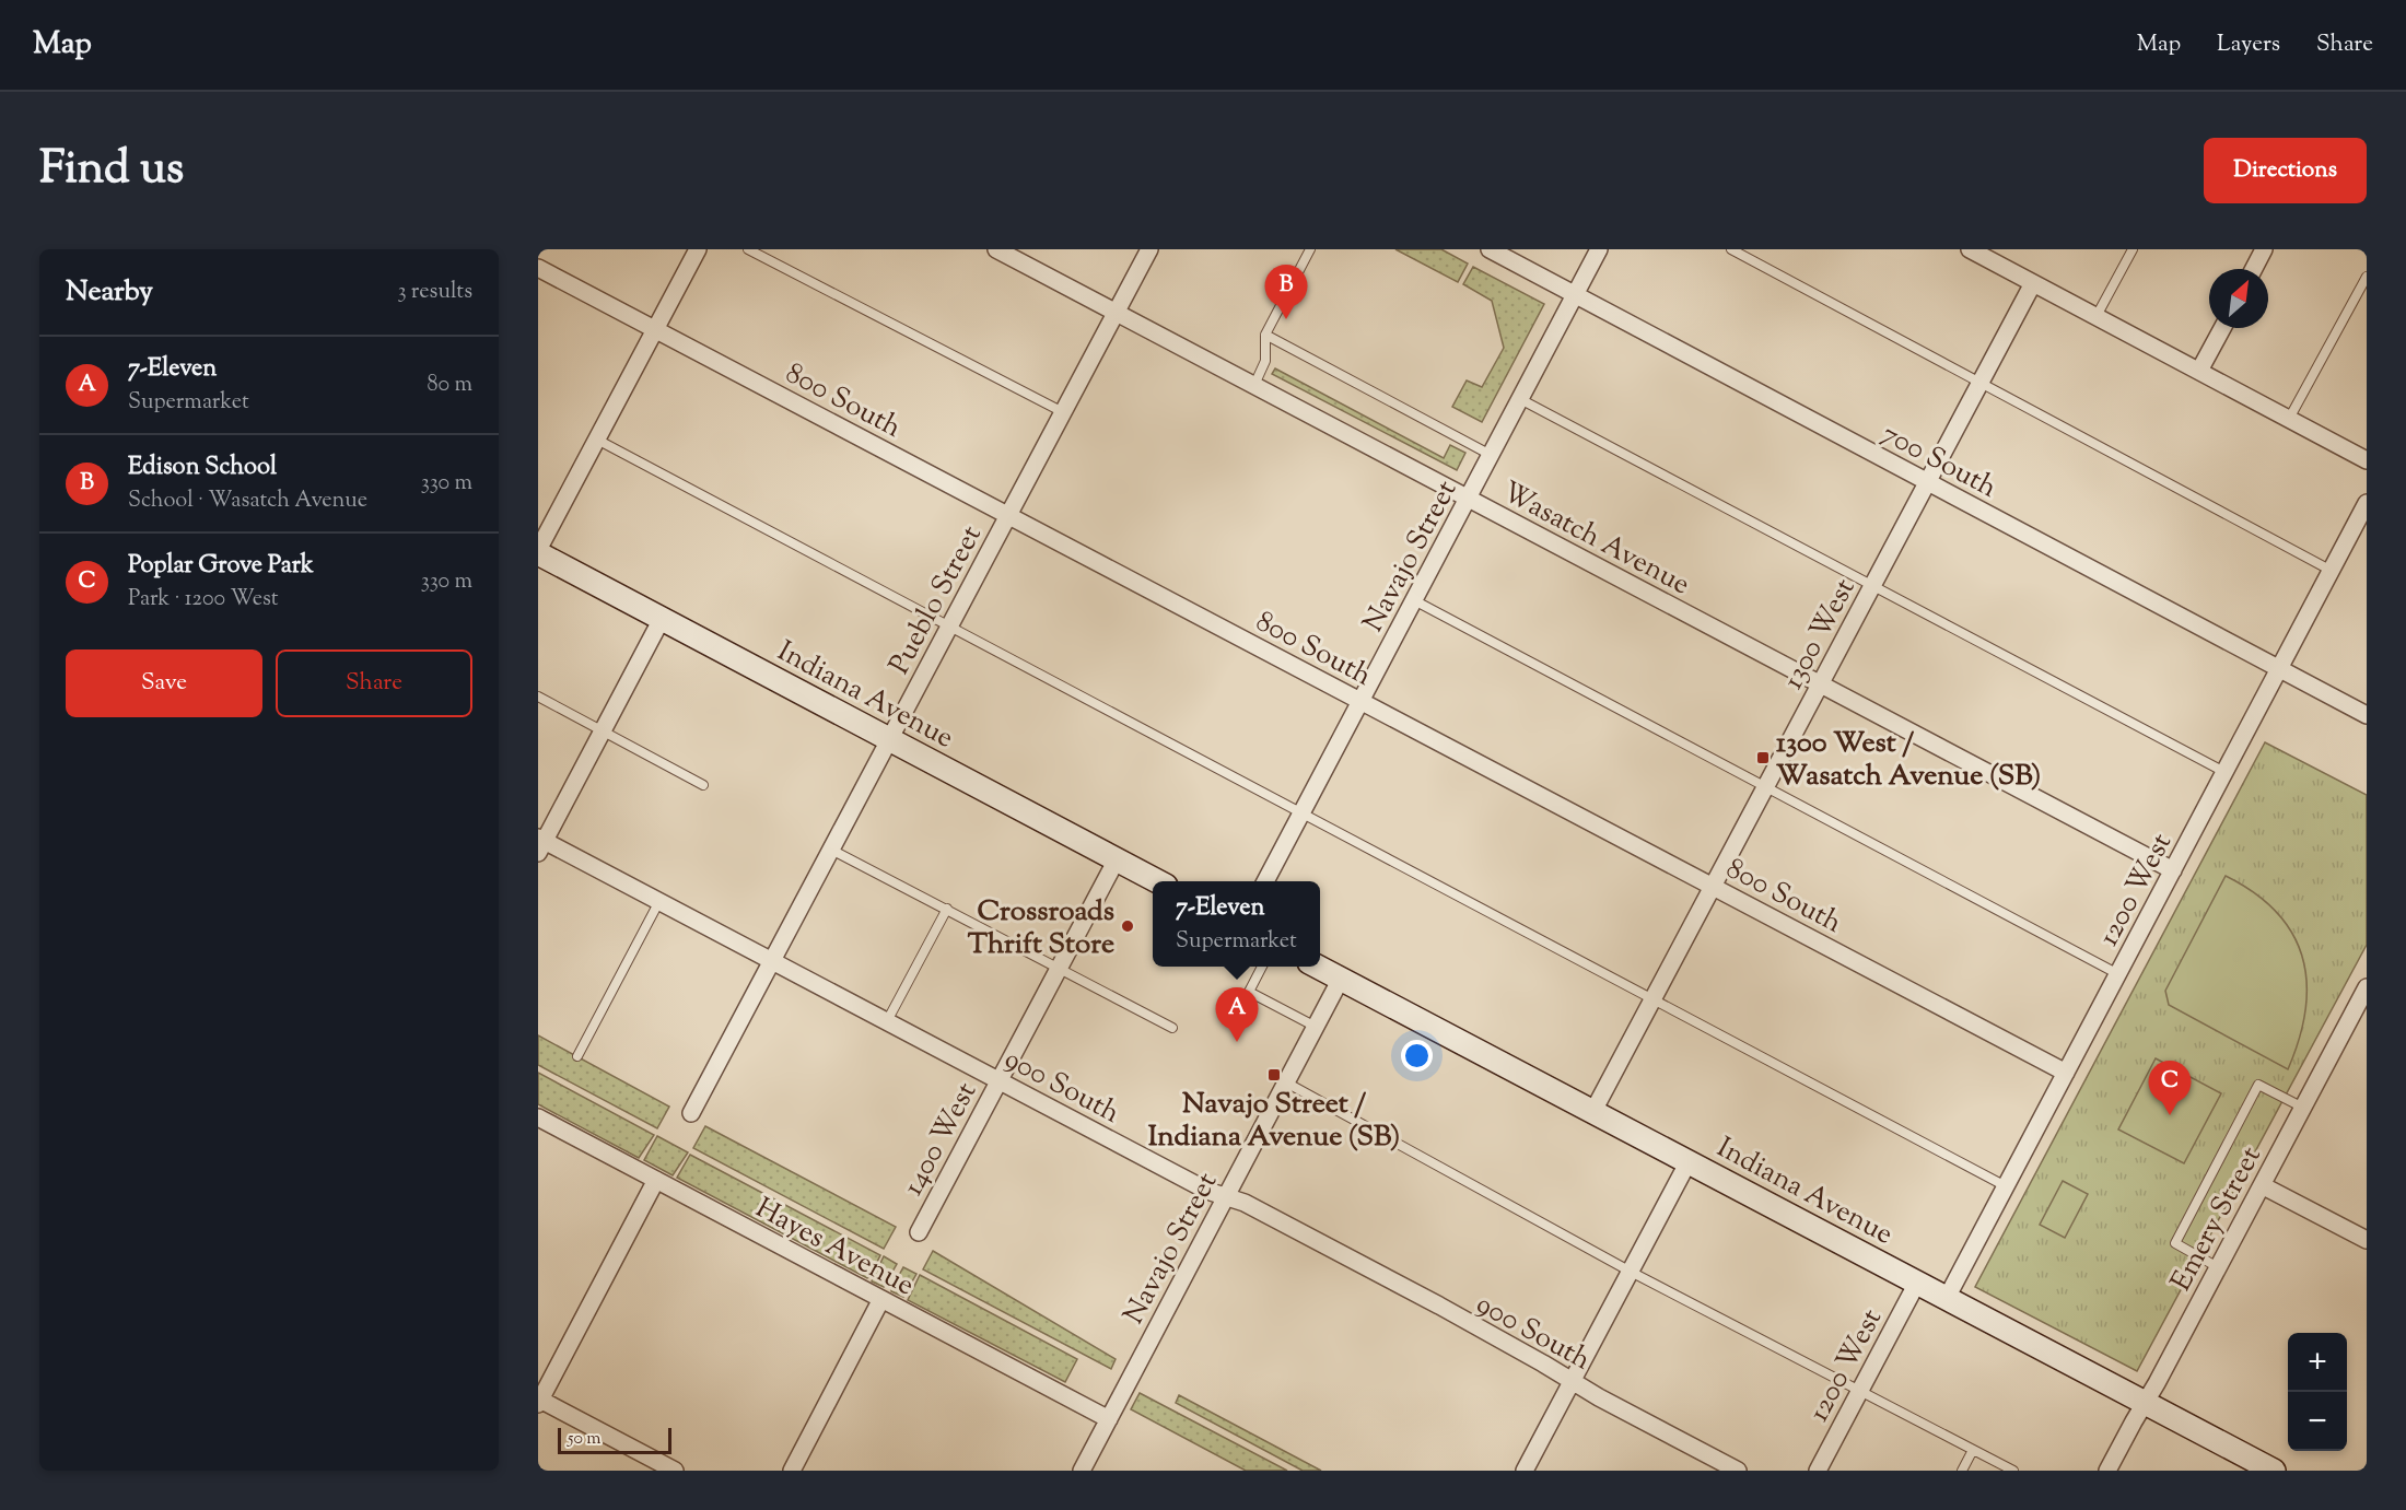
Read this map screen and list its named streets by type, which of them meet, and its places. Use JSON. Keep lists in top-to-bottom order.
{
  "streets": {
    "street": [
      "800 South",
      "700 South",
      "Wasatch Avenue",
      "Navajo Street",
      "Pueblo Street",
      "1300 West",
      "Indiana Avenue",
      "1200 West",
      "900 South",
      "1400 West",
      "Emery Street",
      "Hayes Avenue"
    ]
  },
  "crossings": [
    ["800 South", "Navajo Street"],
    ["800 South", "Pueblo Street"],
    ["800 South", "1300 West"],
    ["800 South", "1200 West"],
    ["700 South", "Navajo Street"],
    ["700 South", "1300 West"],
    ["700 South", "1200 West"],
    ["Wasatch Avenue", "Navajo Street"],
    ["Wasatch Avenue", "Pueblo Street"],
    ["Wasatch Avenue", "1300 West"],
    ["Wasatch Avenue", "1200 West"],
    ["Navajo Street", "Indiana Avenue"],
    ["Navajo Street", "900 South"],
    ["Navajo Street", "Hayes Avenue"],
    ["Pueblo Street", "Indiana Avenue"],
    ["Pueblo Street", "900 South"],
    ["1300 West", "Indiana Avenue"],
    ["Indiana Avenue", "1200 West"],
    ["Indiana Avenue", "1400 West"],
    ["Indiana Avenue", "Emery Street"],
    ["900 South", "1400 West"]
  ],
  "places": {
    "transit": ["1300 West / Wasatch Avenue (SB)", "Navajo Street / Indiana Avenue (SB)"],
    "other": ["Crossroads Thrift Store"]
  },
  "scale_bar": "50 m",
  "north": "top right",
  "page": {
    "header": "Map",
    "nav": ["Map", "Layers", "Share"],
    "title": "Find us",
    "buttons": [
      "Directions",
      ["Save", "Share"]
    ],
    "heading": ["Nearby", "3 results"],
    "pins": ["B", "A", "C"],
    "list": [
      {
        "mark": "A",
        "name": "7-Eleven",
        "note": "Supermarket",
        "value": "80 m"
      },
      {
        "mark": "B",
        "name": "Edison School",
        "note": "School · Wasatch Avenue",
        "value": "330 m"
      },
      {
        "mark": "C",
        "name": "Poplar Grove Park",
        "note": "Park · 1200 West",
        "value": "330 m"
      }
    ],
    "popup": ["7-Eleven", "Supermarket"],
    "map_buttons": ["+", "−"],
    "scale": "50 m"
  }
}
